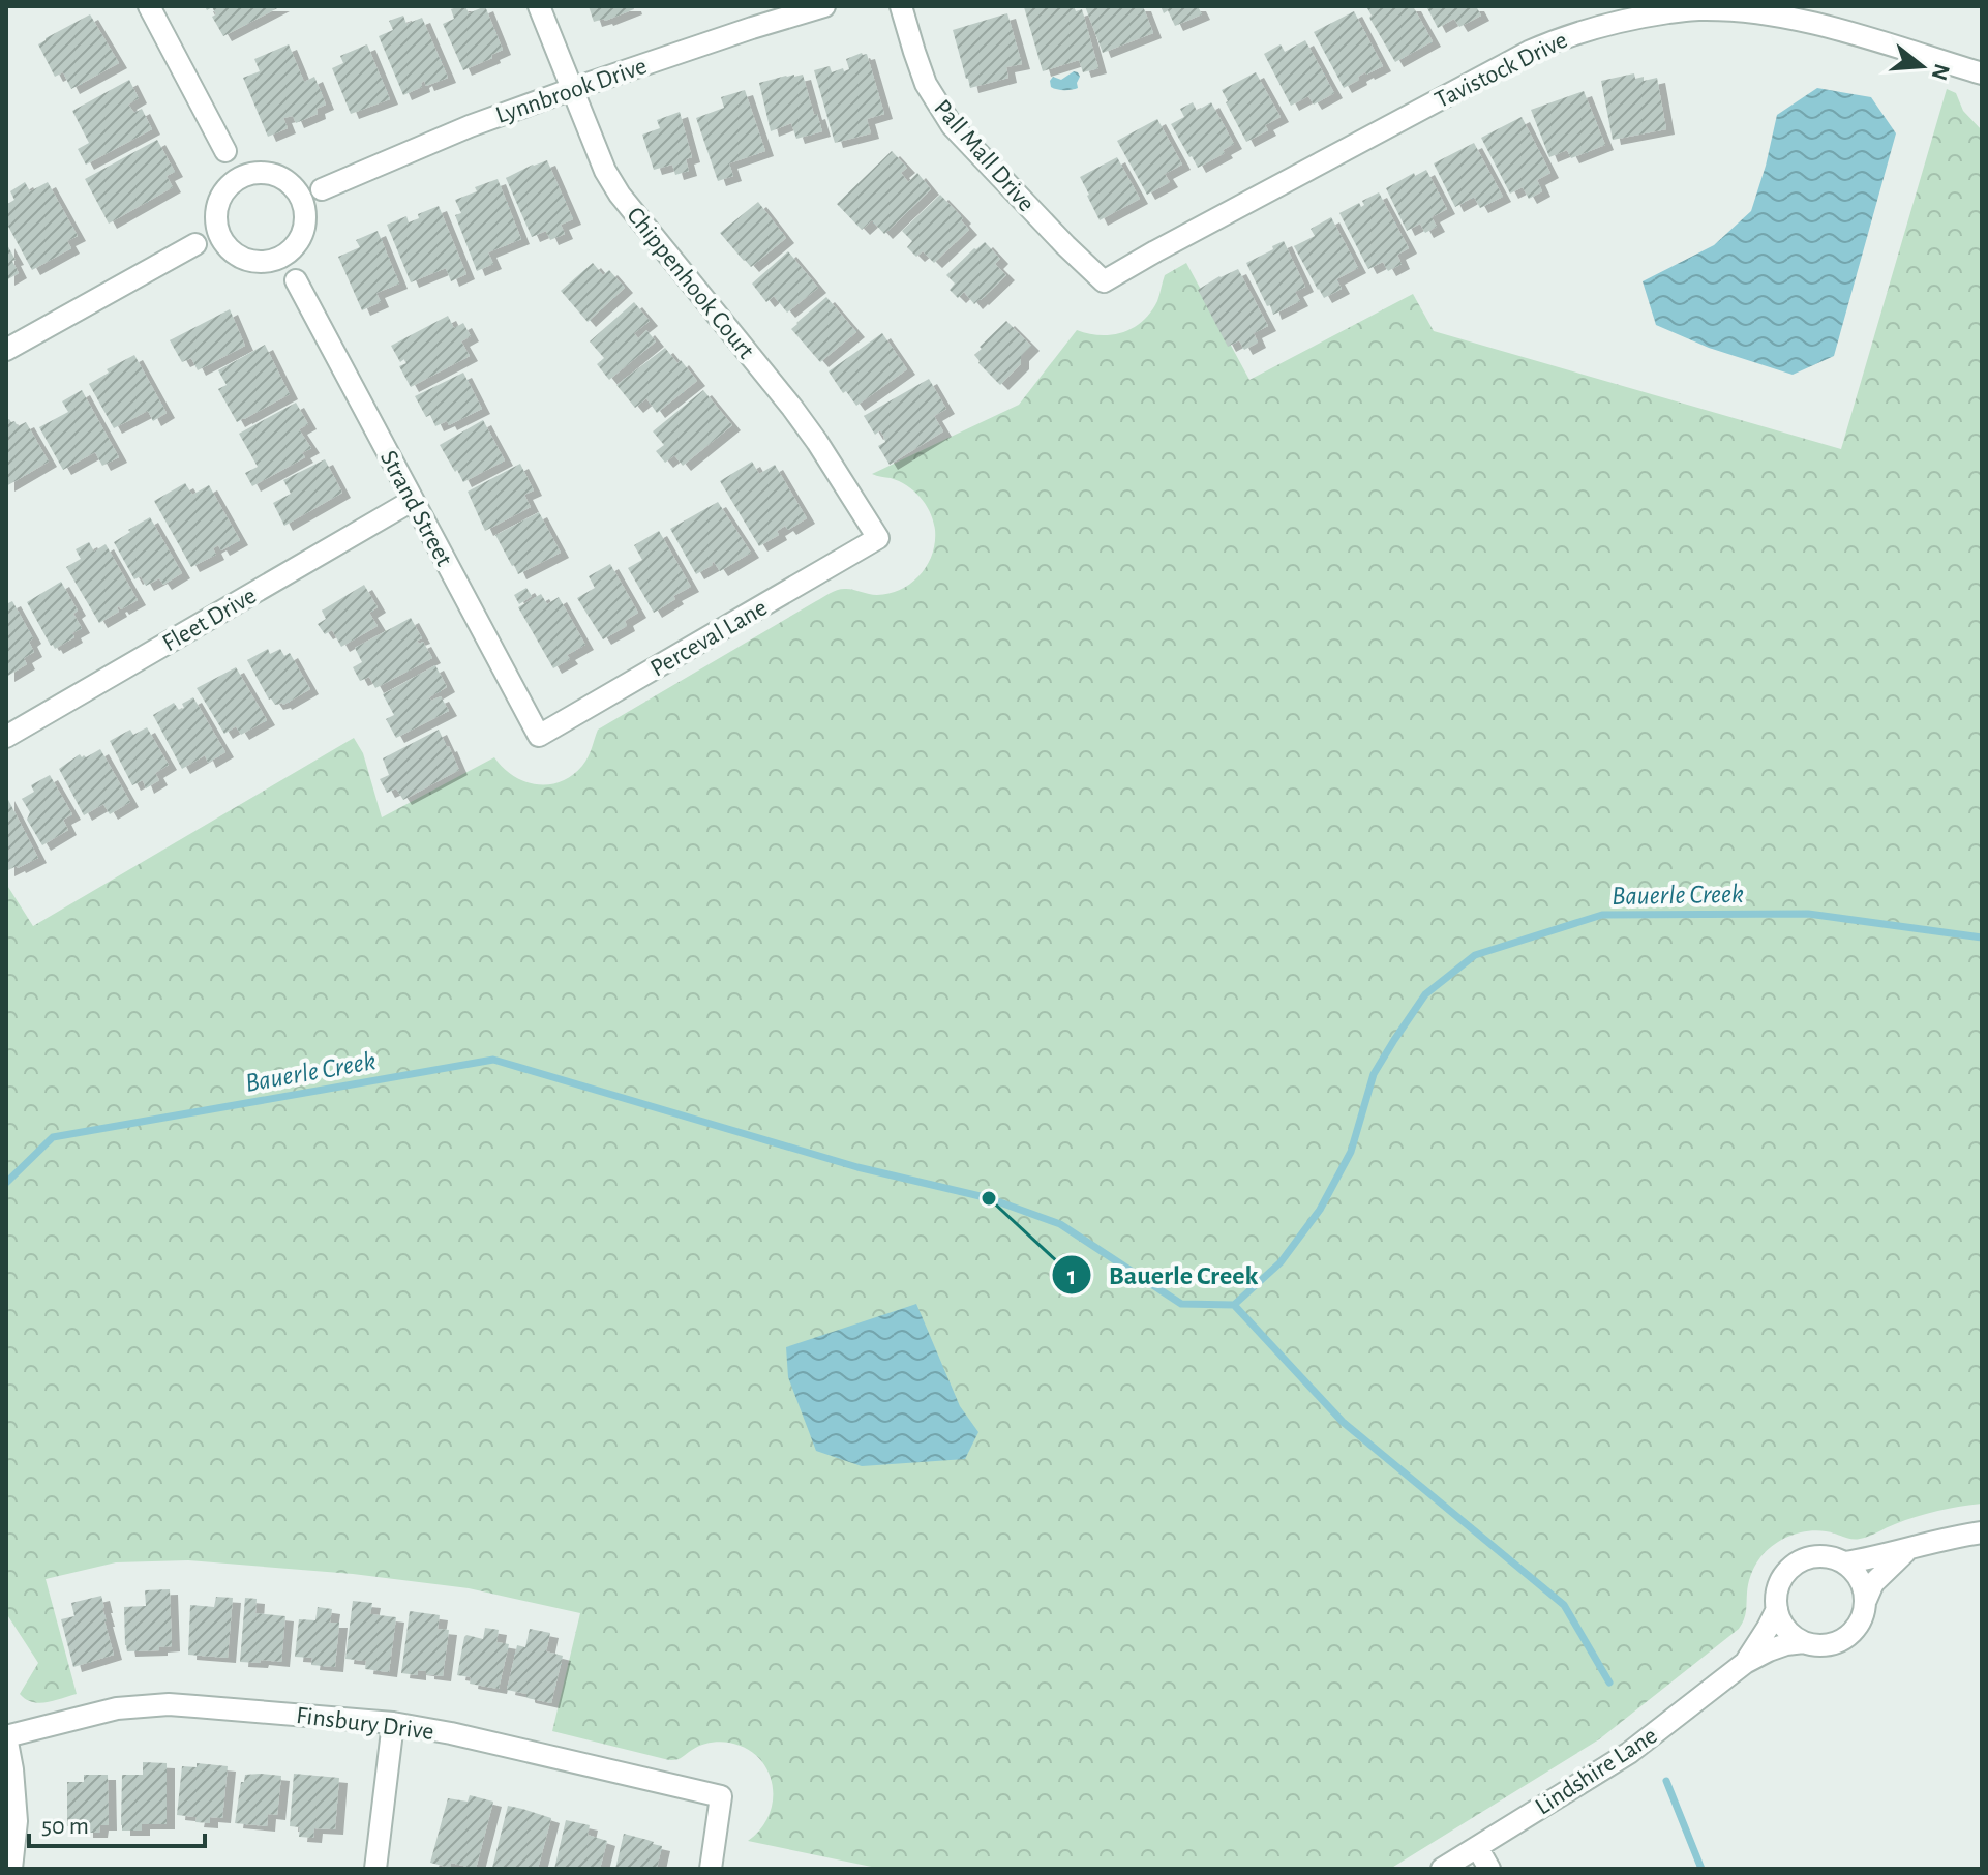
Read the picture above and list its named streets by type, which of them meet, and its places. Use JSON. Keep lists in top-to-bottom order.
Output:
{
  "streets": {
    "street": [
      "Tavistock Drive",
      "Lynnbrook Drive",
      "Pall Mall Drive",
      "Chippenhook Court",
      "Strand Street",
      "Fleet Drive",
      "Perceval Lane",
      "Finsbury Drive",
      "Lindshire Lane"
    ]
  },
  "crossings": [
    ["Tavistock Drive", "Pall Mall Drive"],
    ["Lynnbrook Drive", "Chippenhook Court"],
    ["Lynnbrook Drive", "Strand Street"],
    ["Chippenhook Court", "Perceval Lane"],
    ["Strand Street", "Fleet Drive"],
    ["Strand Street", "Perceval Lane"]
  ],
  "water": ["Bauerle Creek"],
  "places": ["Bauerle Creek"],
  "scale_bar": "50 m",
  "north": "right"
}
